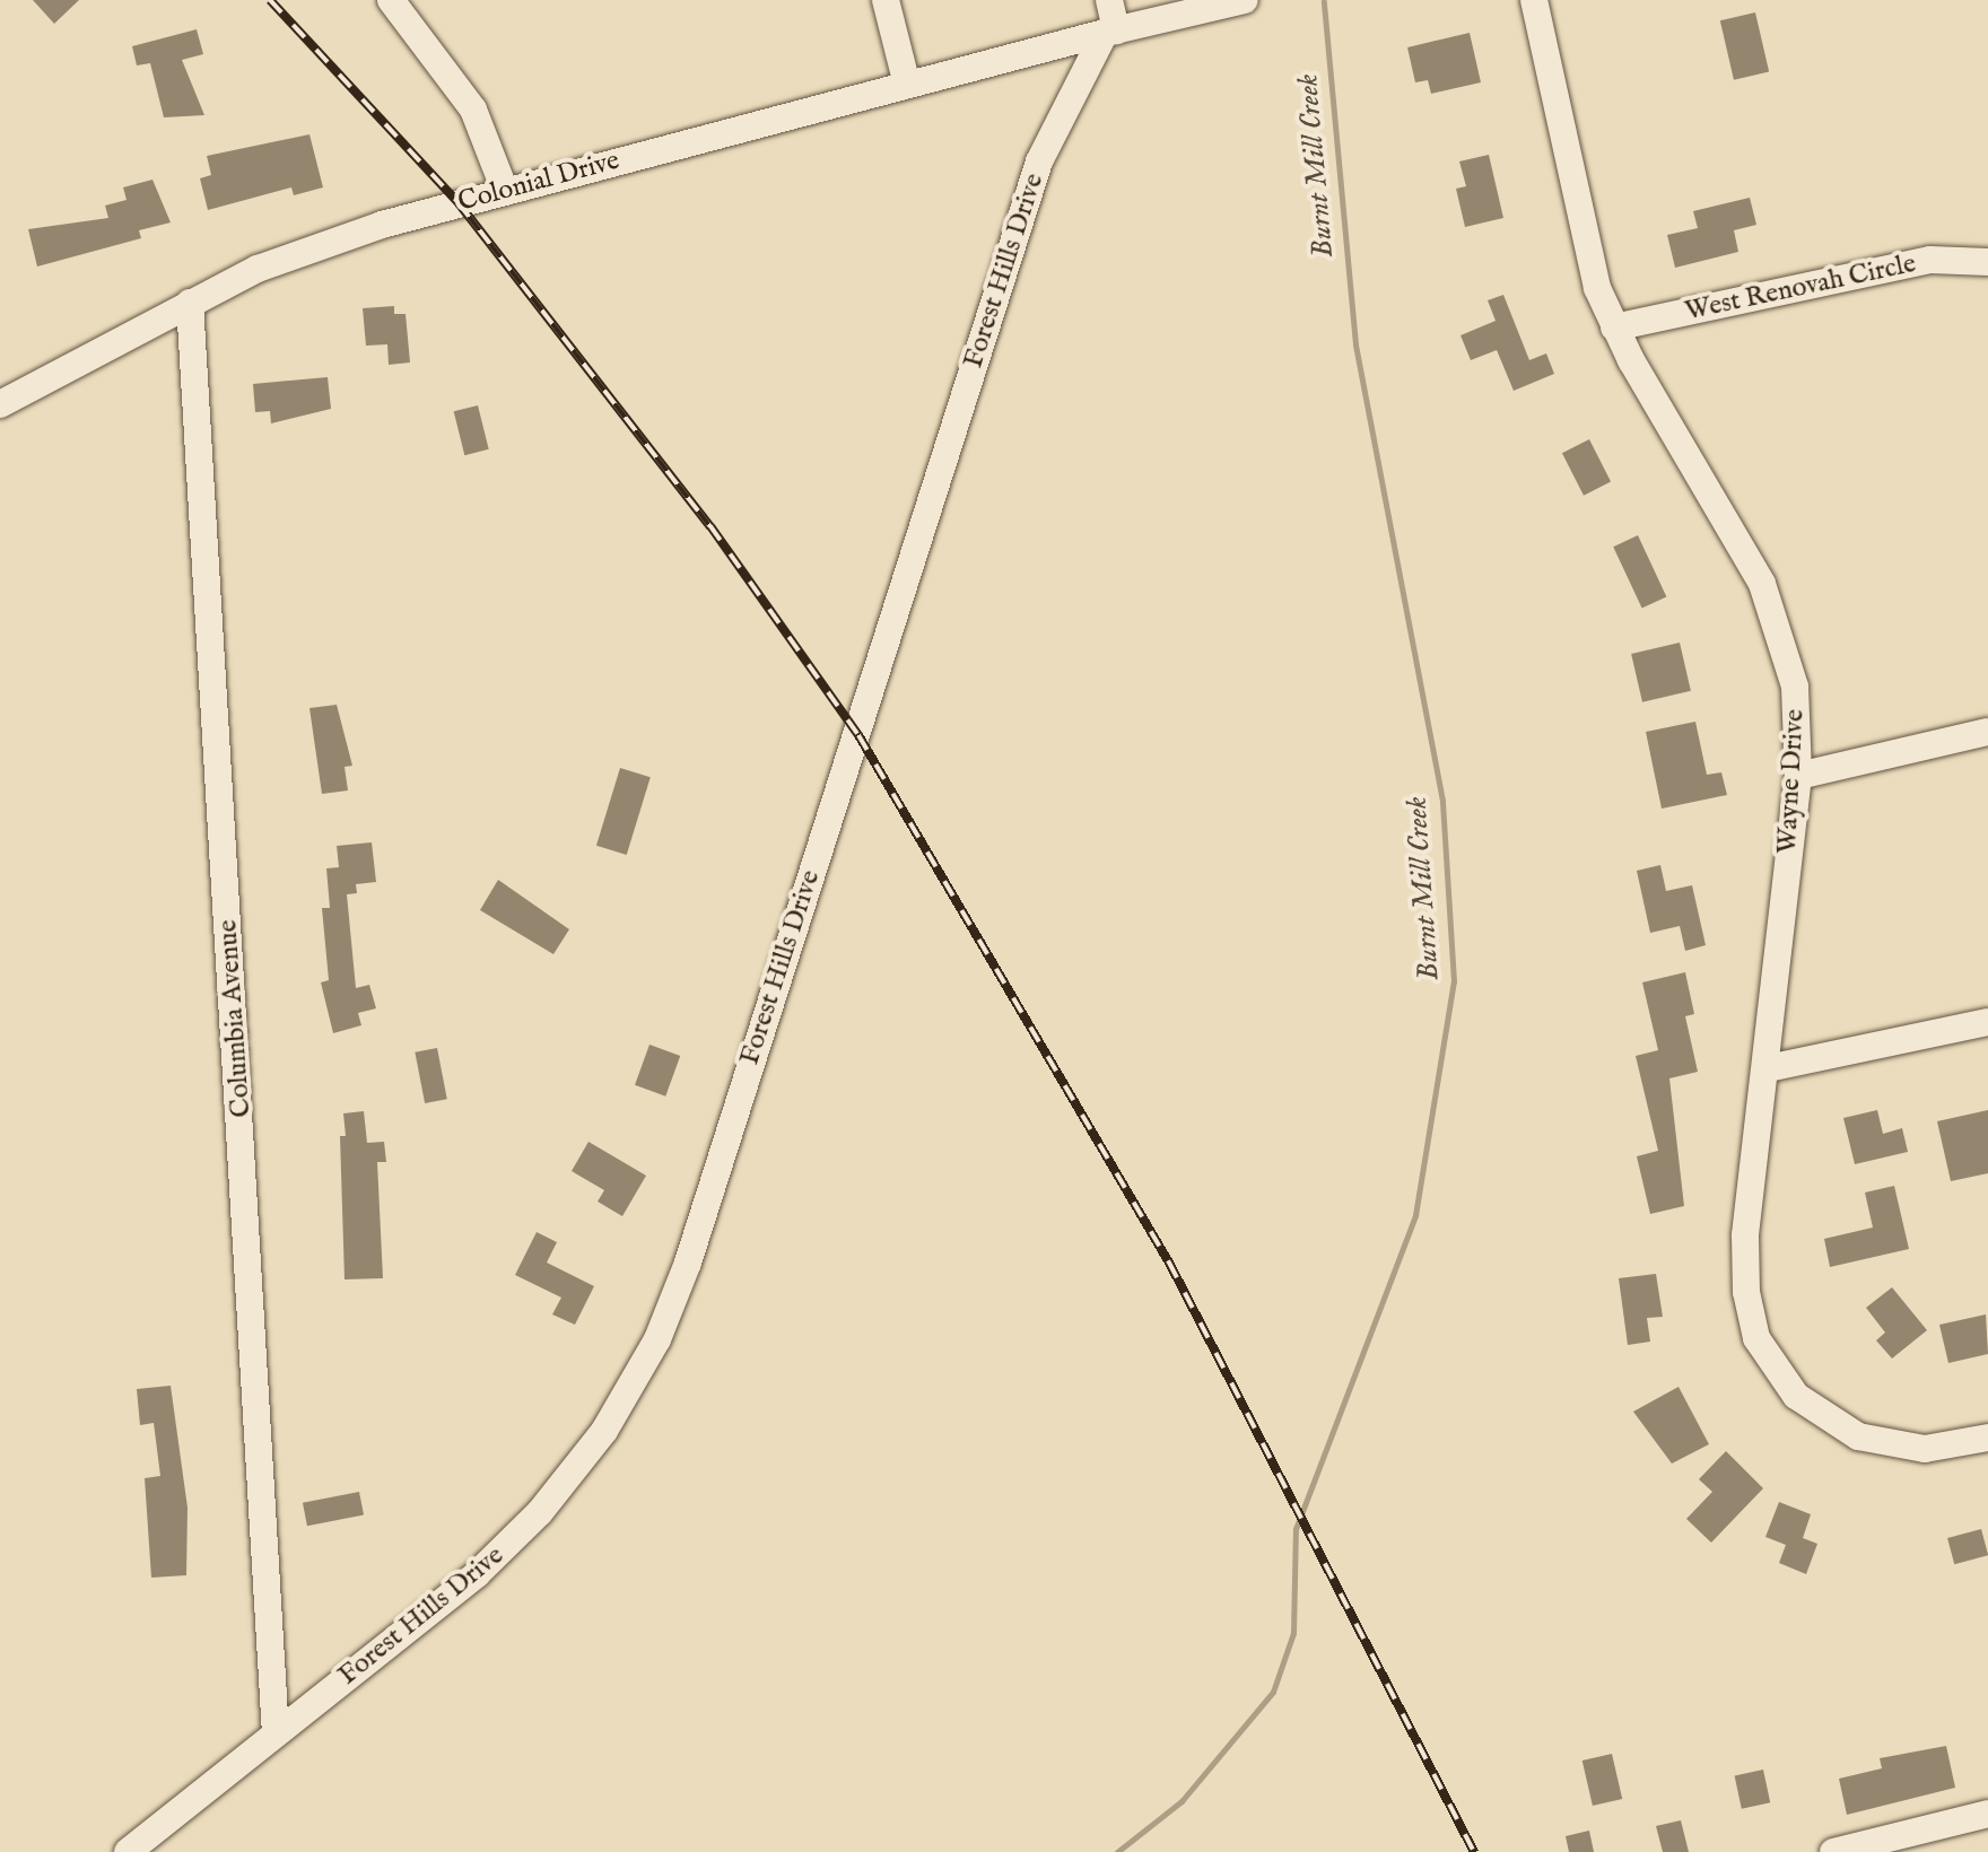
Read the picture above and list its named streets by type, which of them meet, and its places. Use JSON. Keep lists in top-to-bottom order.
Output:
{
  "streets": {
    "street": [
      "Colonial Drive",
      "Forest Hills Drive",
      "West Renovah Circle",
      "Wayne Drive",
      "Columbia Avenue"
    ]
  },
  "crossings": [
    ["Colonial Drive", "Forest Hills Drive"],
    ["Colonial Drive", "Columbia Avenue"],
    ["Forest Hills Drive", "Columbia Avenue"],
    ["West Renovah Circle", "Wayne Drive"]
  ],
  "water": ["Burnt Mill Creek"]
}
